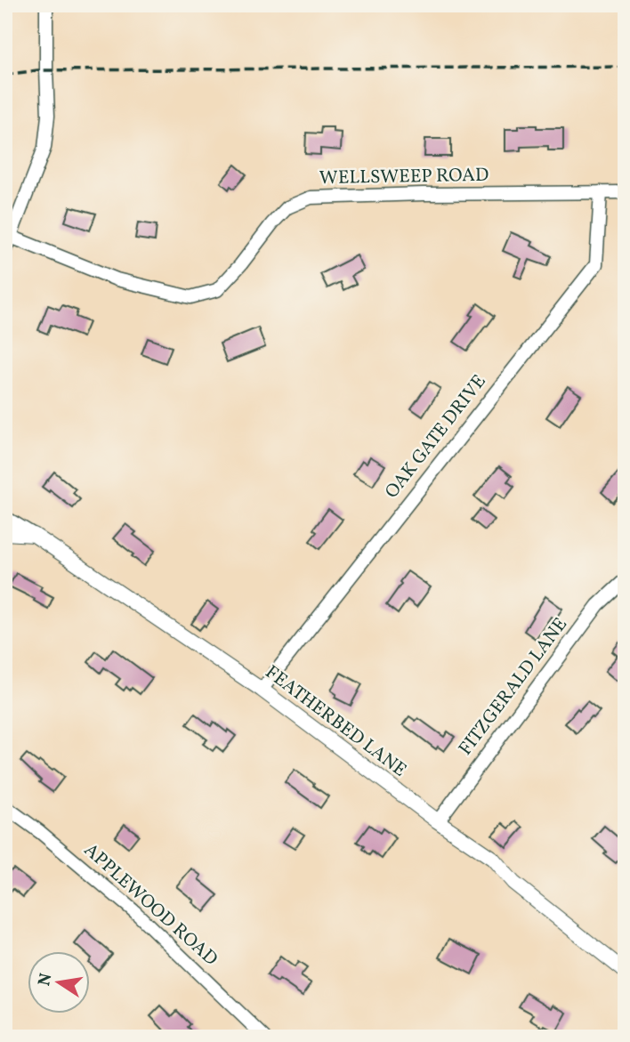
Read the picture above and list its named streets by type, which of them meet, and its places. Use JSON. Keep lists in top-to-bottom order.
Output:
{
  "streets": {
    "street": [
      "WELLSWEEP ROAD",
      "OAK GATE DRIVE",
      "FITZGERALD LANE",
      "FEATHERBED LANE",
      "APPLEWOOD ROAD"
    ]
  },
  "crossings": [
    ["WELLSWEEP ROAD", "OAK GATE DRIVE"],
    ["OAK GATE DRIVE", "FEATHERBED LANE"],
    ["FITZGERALD LANE", "FEATHERBED LANE"]
  ],
  "north": "left"
}
